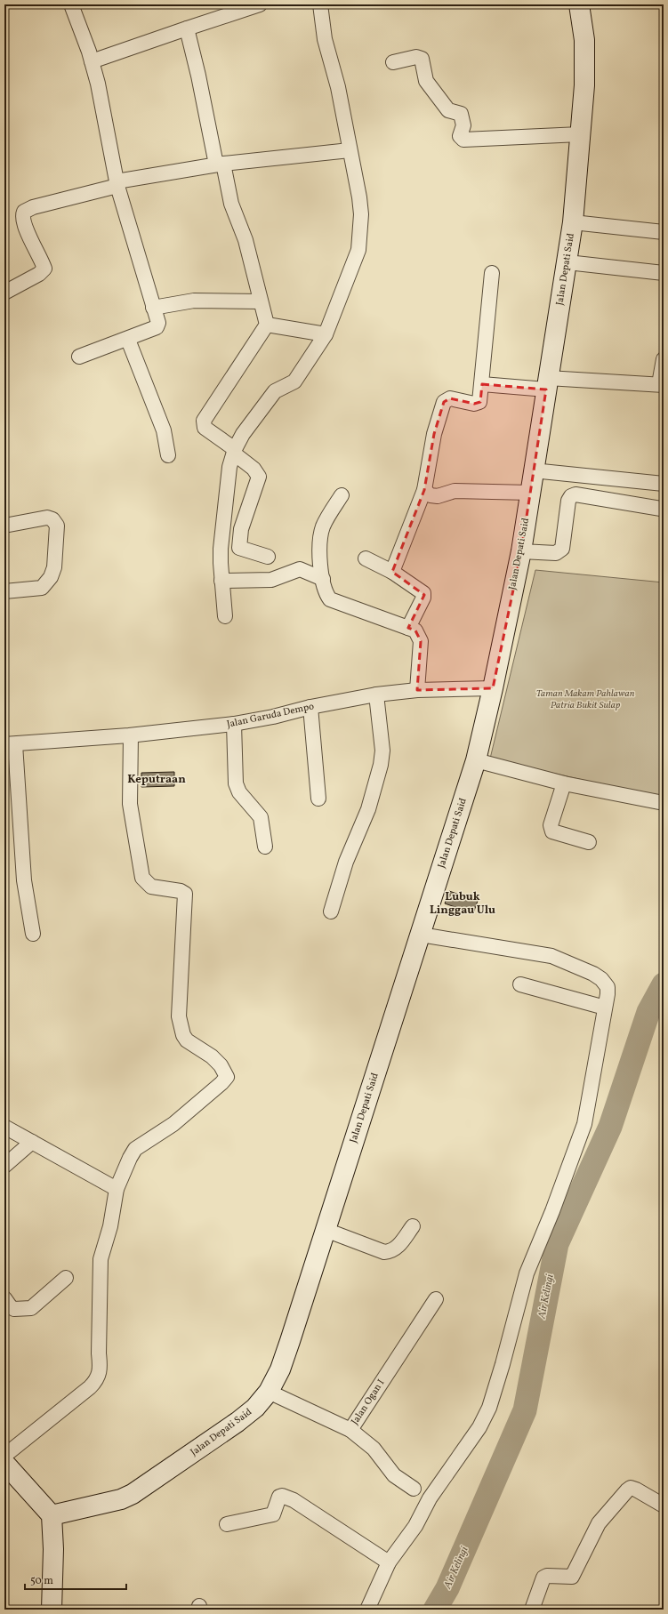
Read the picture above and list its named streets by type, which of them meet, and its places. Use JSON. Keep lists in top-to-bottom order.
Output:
{
  "streets": {
    "main road": ["Jalan Depati Said"],
    "street": ["Jalan Garuda Dempo", "Jalan Ogan I"]
  },
  "crossings": [
    ["Jalan Depati Said", "Jalan Garuda Dempo"],
    ["Jalan Depati Said", "Jalan Ogan I"]
  ],
  "districts": ["Keputraan", "Lubuk Linggau Ulu"],
  "water": ["Air Kelingi"],
  "parks": ["Taman Makam Pahlawan Patria Bukit Sulap"],
  "scale_bar": "50 m"
}
